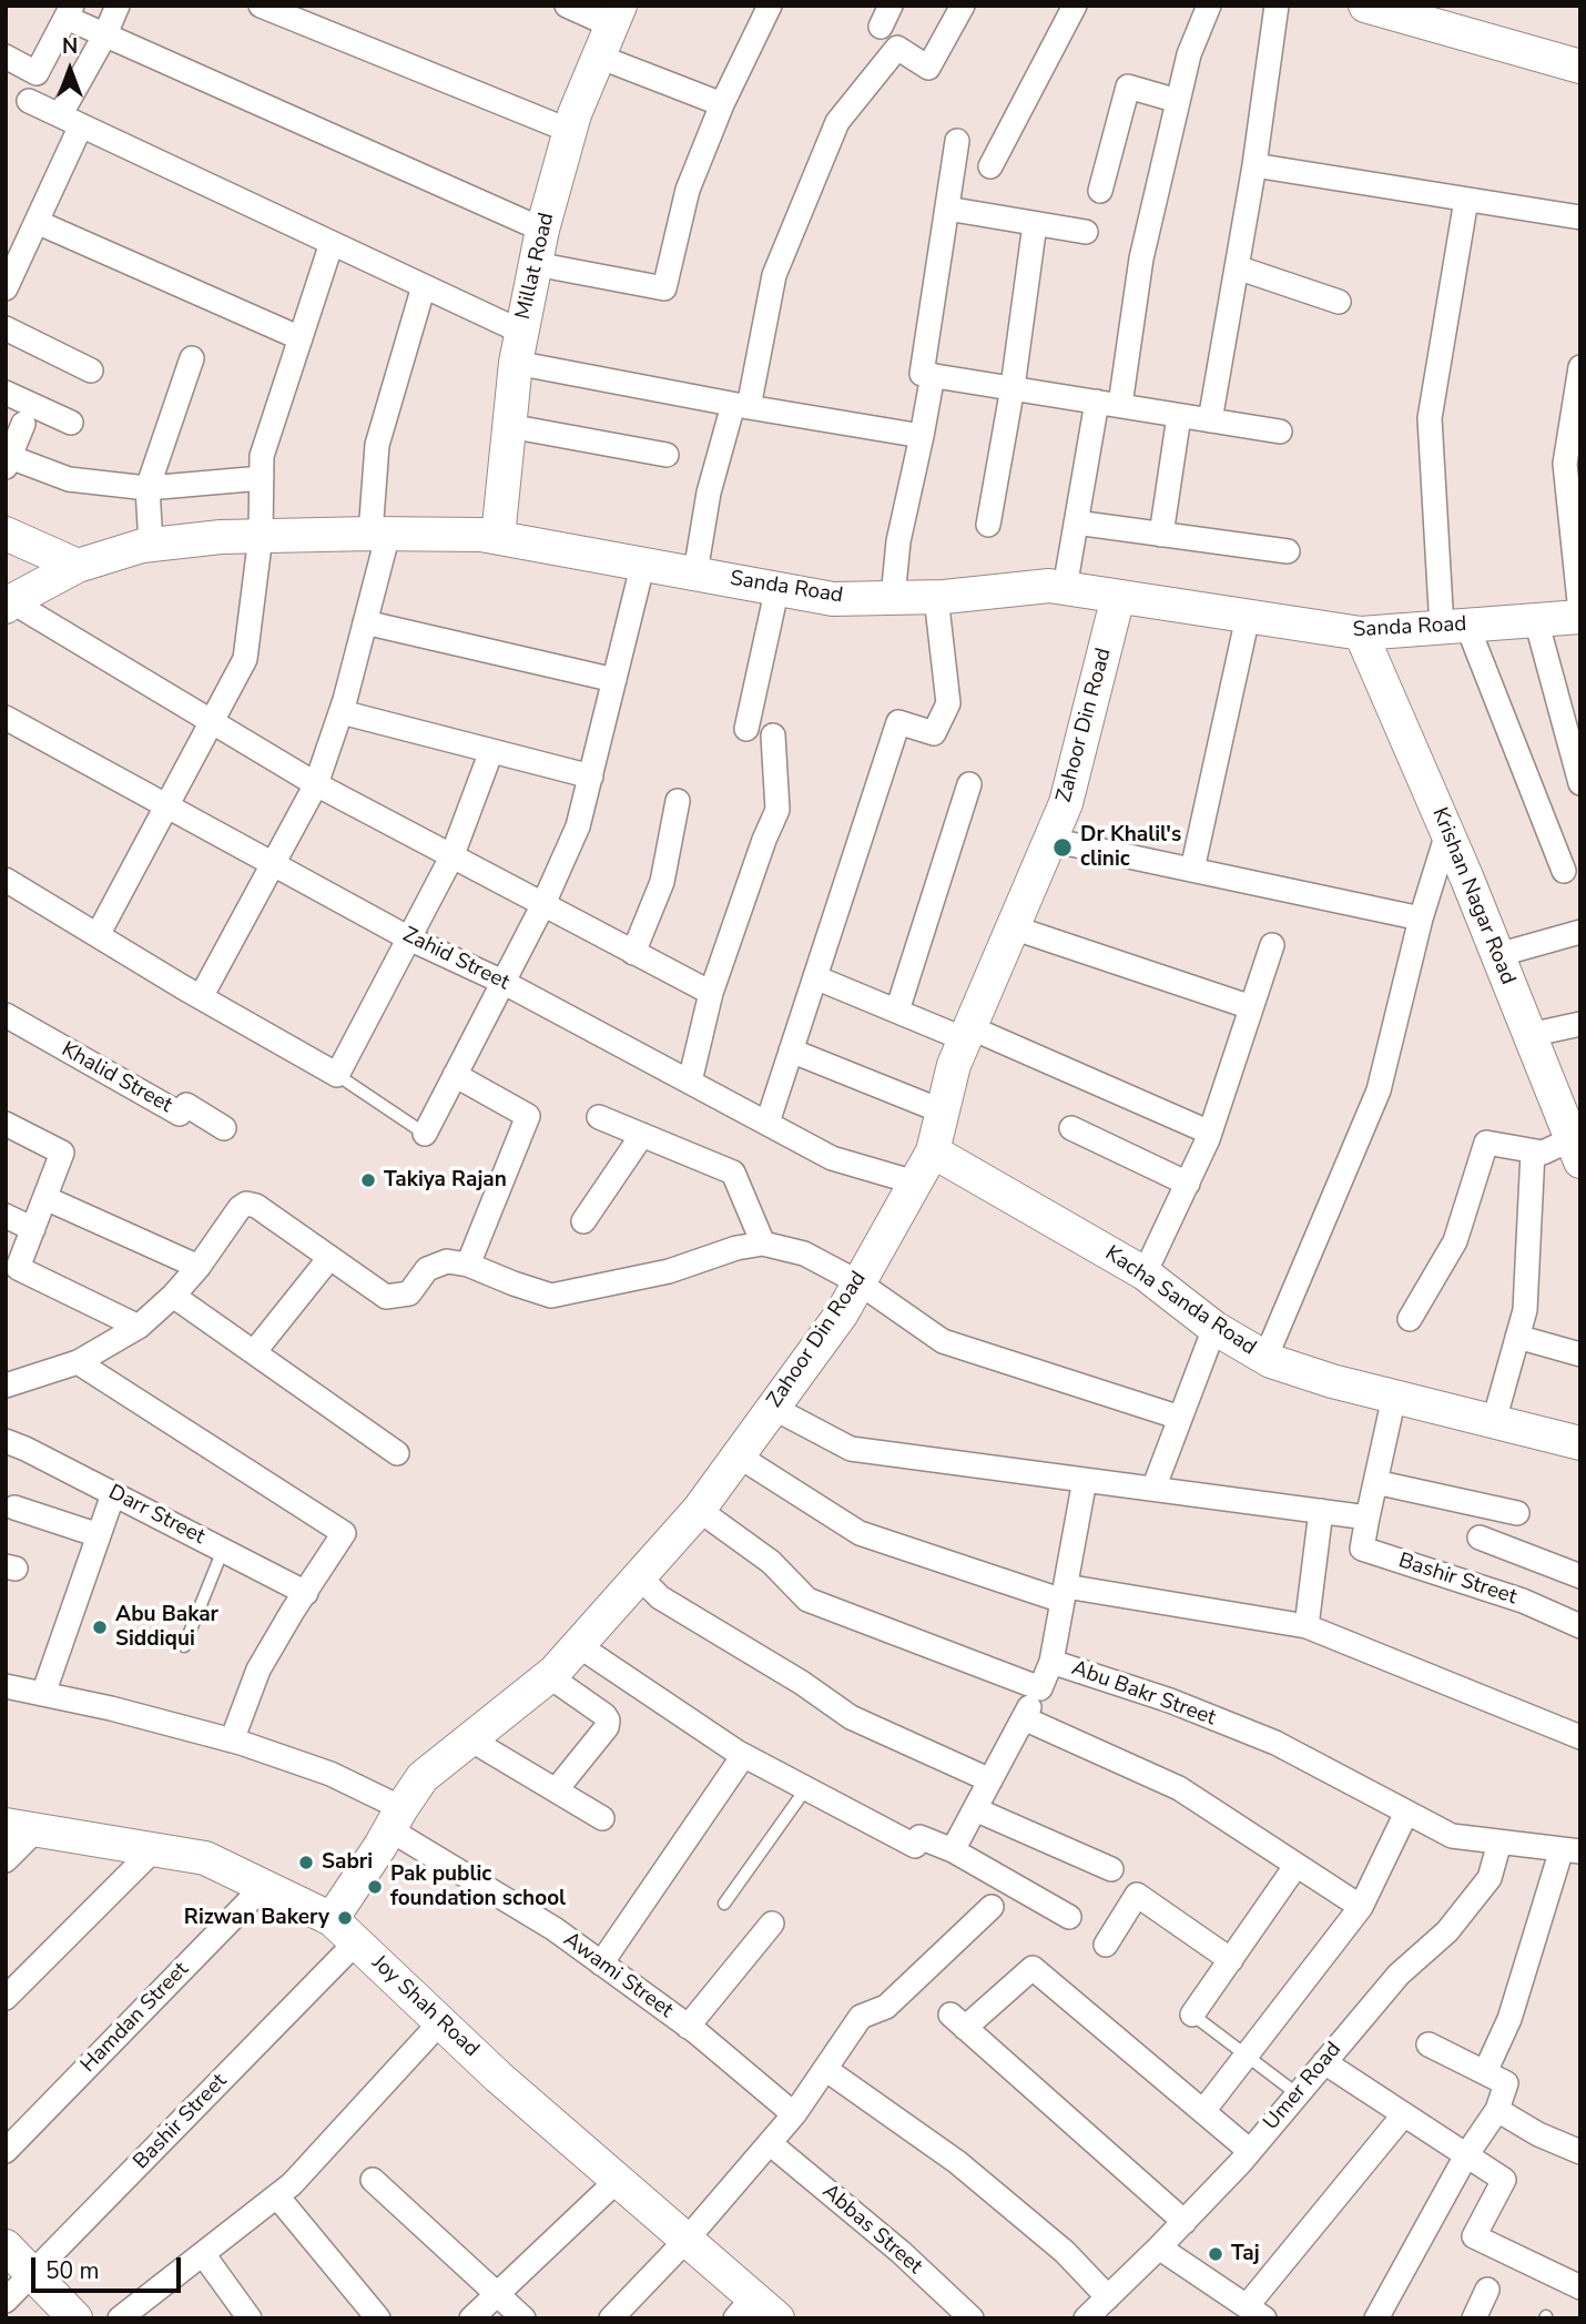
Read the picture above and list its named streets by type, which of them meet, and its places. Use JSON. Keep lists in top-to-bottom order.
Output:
{
  "streets": {
    "street": [
      "Millat Road",
      "Sanda Road",
      "Zahoor Din Road",
      "Krishan Nagar Road",
      "Zahid Street",
      "Khalid Street",
      "Kacha Sanda Road",
      "Darr Street",
      "Bashir Street",
      "Abu Bakr Street",
      "Awami Street",
      "Joy Shah Road",
      "Hamdan Street",
      "Umer Road",
      "Abbas Street"
    ]
  },
  "crossings": [
    ["Millat Road", "Sanda Road"],
    ["Sanda Road", "Zahoor Din Road"],
    ["Sanda Road", "Krishan Nagar Road"],
    ["Zahoor Din Road", "Zahid Street"],
    ["Zahoor Din Road", "Kacha Sanda Road"],
    ["Zahoor Din Road", "Abu Bakr Street"],
    ["Zahoor Din Road", "Awami Street"],
    ["Zahoor Din Road", "Joy Shah Road"],
    ["Bashir Street", "Joy Shah Road"],
    ["Abu Bakr Street", "Umer Road"],
    ["Joy Shah Road", "Hamdan Street"]
  ],
  "places": [
    "Dr Khalil's clinic",
    "Takiya Rajan",
    "Abu Bakar Siddiqui",
    "Sabri",
    "Pak public foundation school",
    "Rizwan Bakery",
    "Taj"
  ],
  "scale_bar": "50 m",
  "north": "top"
}
